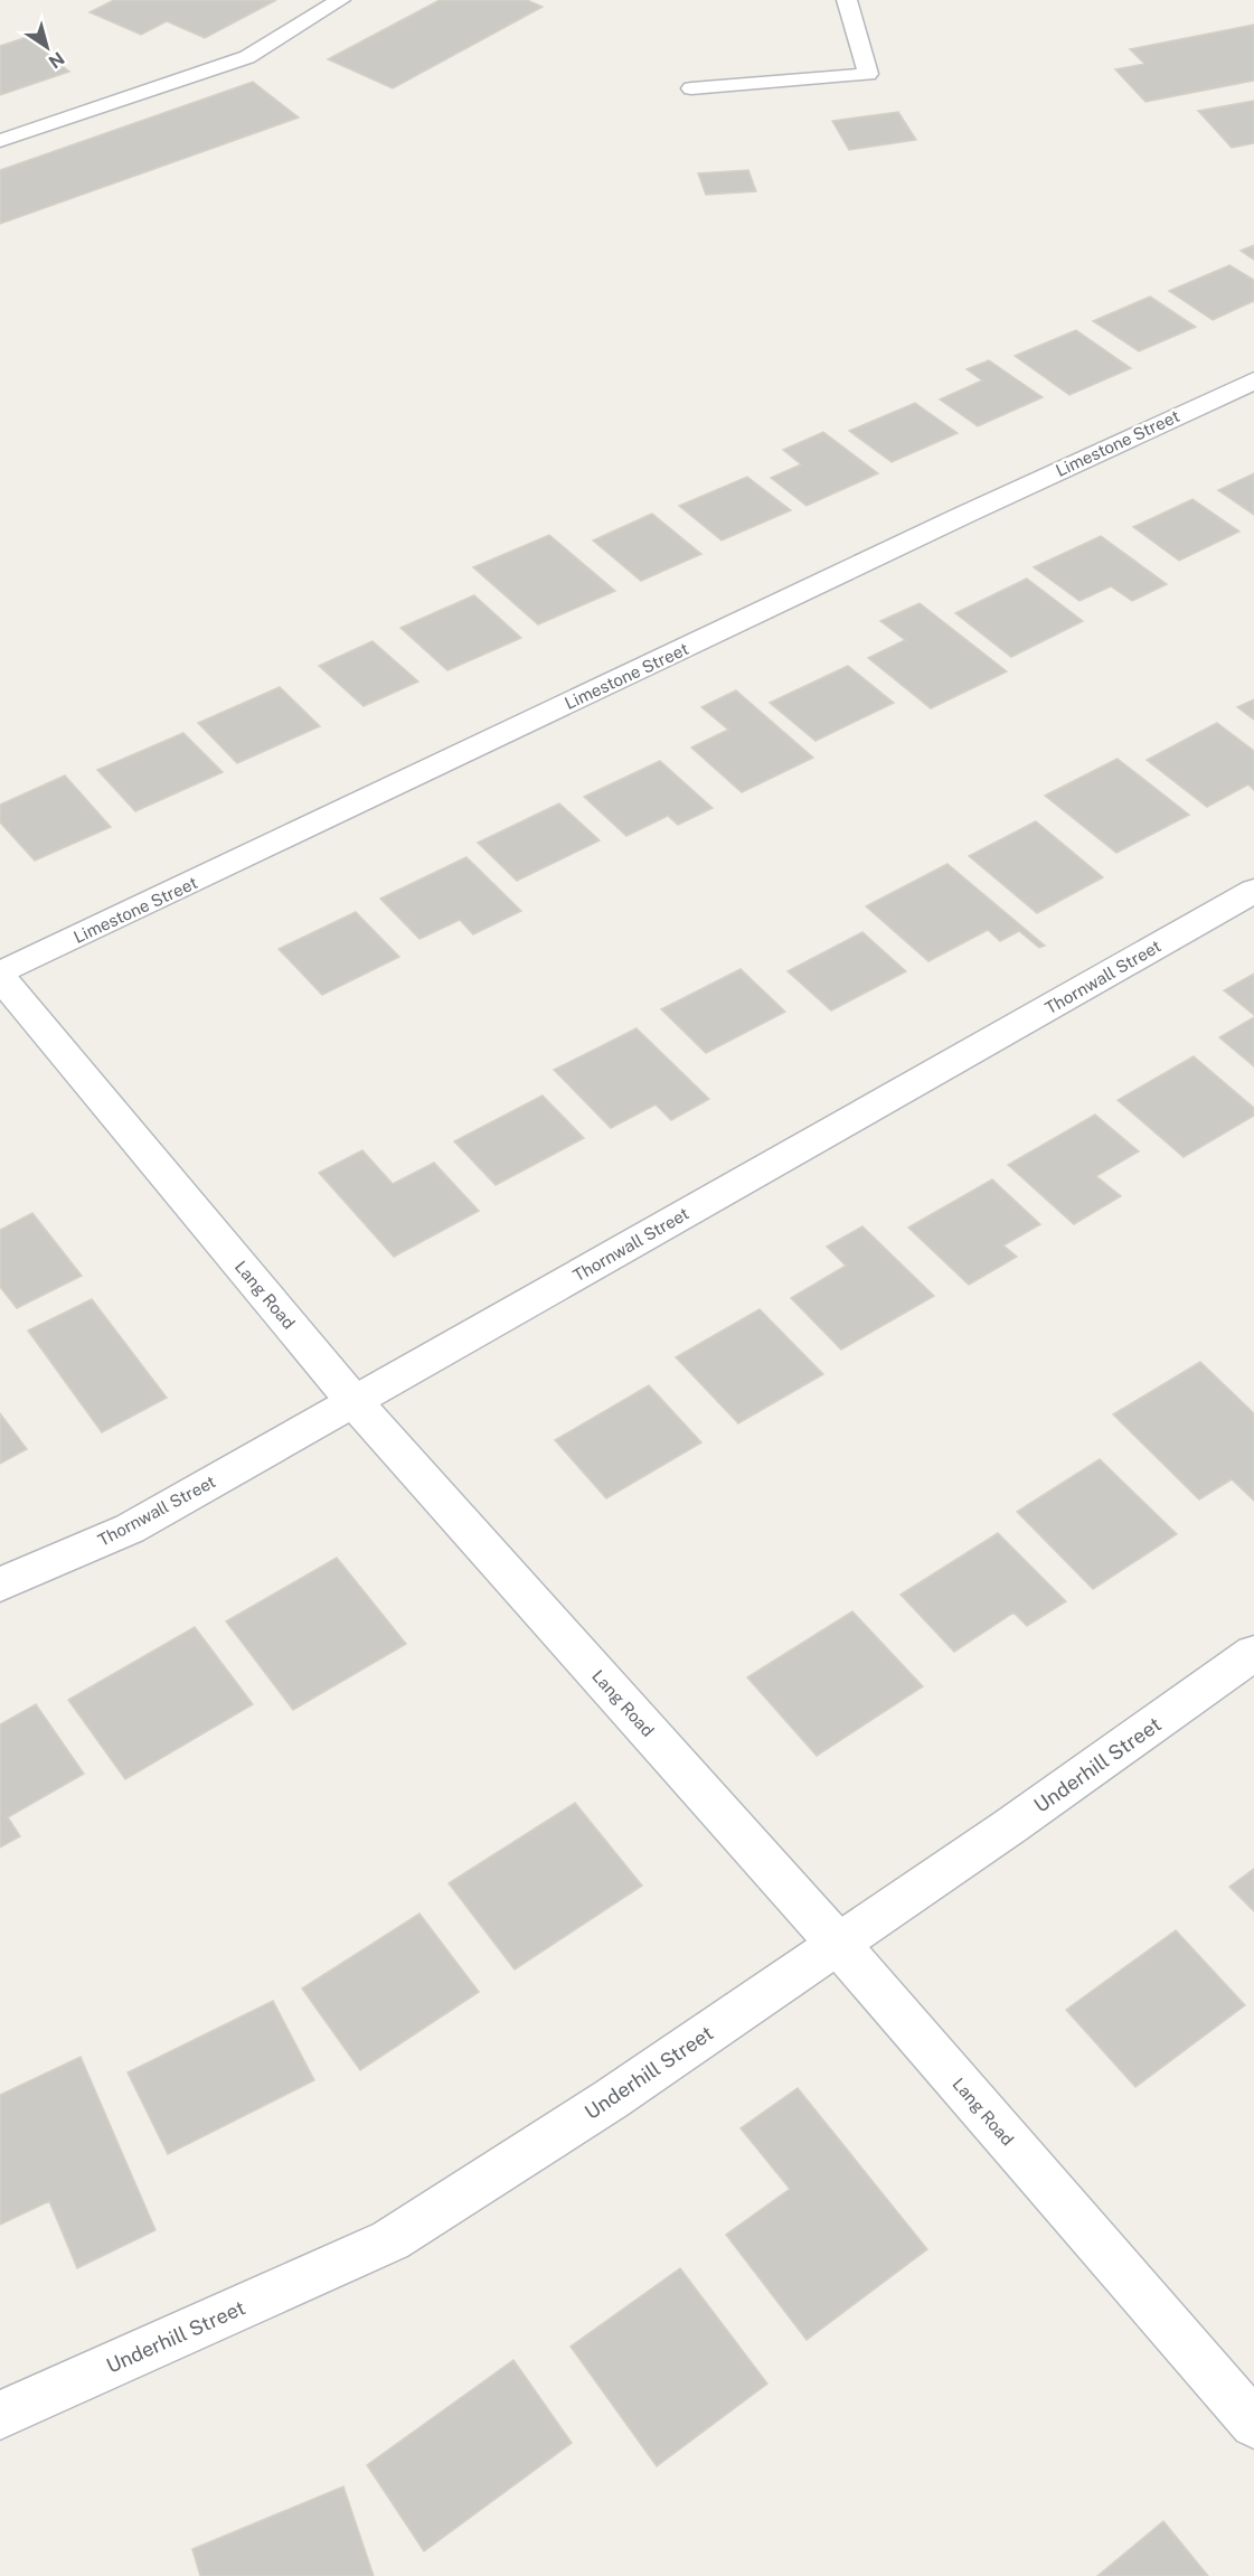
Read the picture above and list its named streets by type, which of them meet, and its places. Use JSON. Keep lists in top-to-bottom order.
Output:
{
  "streets": {
    "street": [
      "Limestone Street",
      "Thornwall Street",
      "Lang Road",
      "Underhill Street"
    ]
  },
  "crossings": [
    ["Limestone Street", "Lang Road"],
    ["Thornwall Street", "Lang Road"],
    ["Lang Road", "Underhill Street"]
  ],
  "north": "bottom right"
}
